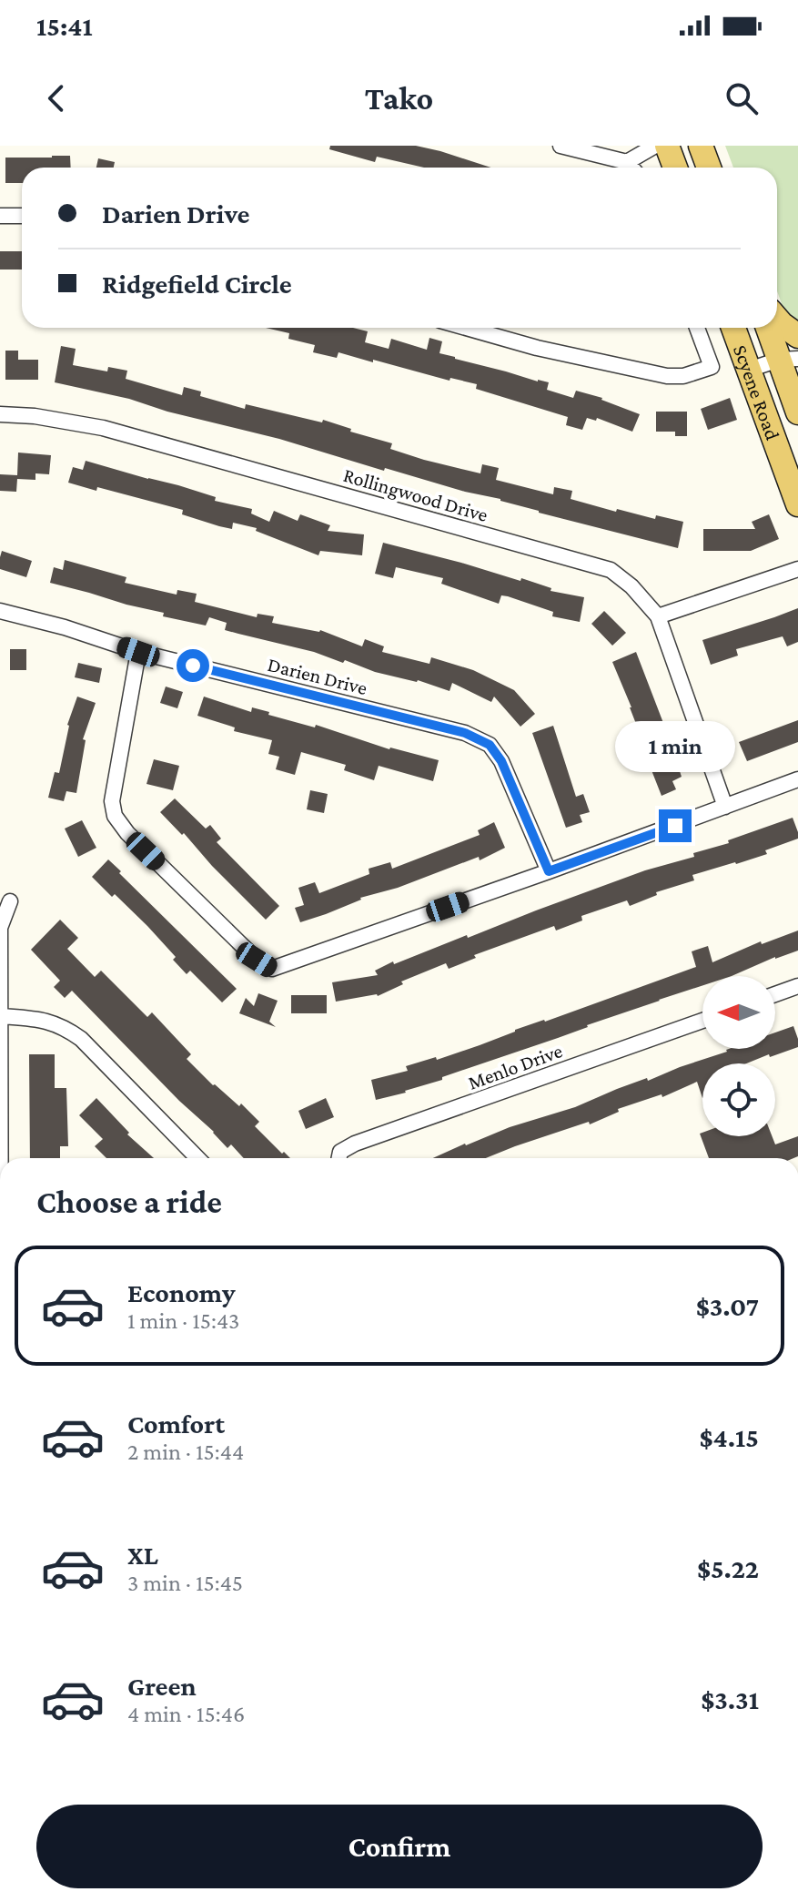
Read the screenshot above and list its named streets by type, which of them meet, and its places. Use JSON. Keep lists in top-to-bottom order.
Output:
{
  "streets": {
    "main road": ["Scyene Road"],
    "street": ["Rollingwood Drive", "Darien Drive", "Menlo Drive"]
  },
  "north": "left",
  "page": {
    "status": "15:41",
    "header": "Tako",
    "banner": ["Darien Drive", "Ridgefield Circle"],
    "bubble": "1 min",
    "heading": "Choose a ride",
    "list": [
      {
        "name": "Economy",
        "note": "1 min · 15:43",
        "value": "$3.07"
      },
      {
        "name": "Comfort",
        "note": "2 min · 15:44",
        "value": "$4.15"
      },
      {
        "name": "XL",
        "note": "3 min · 15:45",
        "value": "$5.22"
      },
      {
        "name": "Green",
        "note": "4 min · 15:46",
        "value": "$3.31"
      }
    ],
    "buttons": "Confirm"
  }
}
